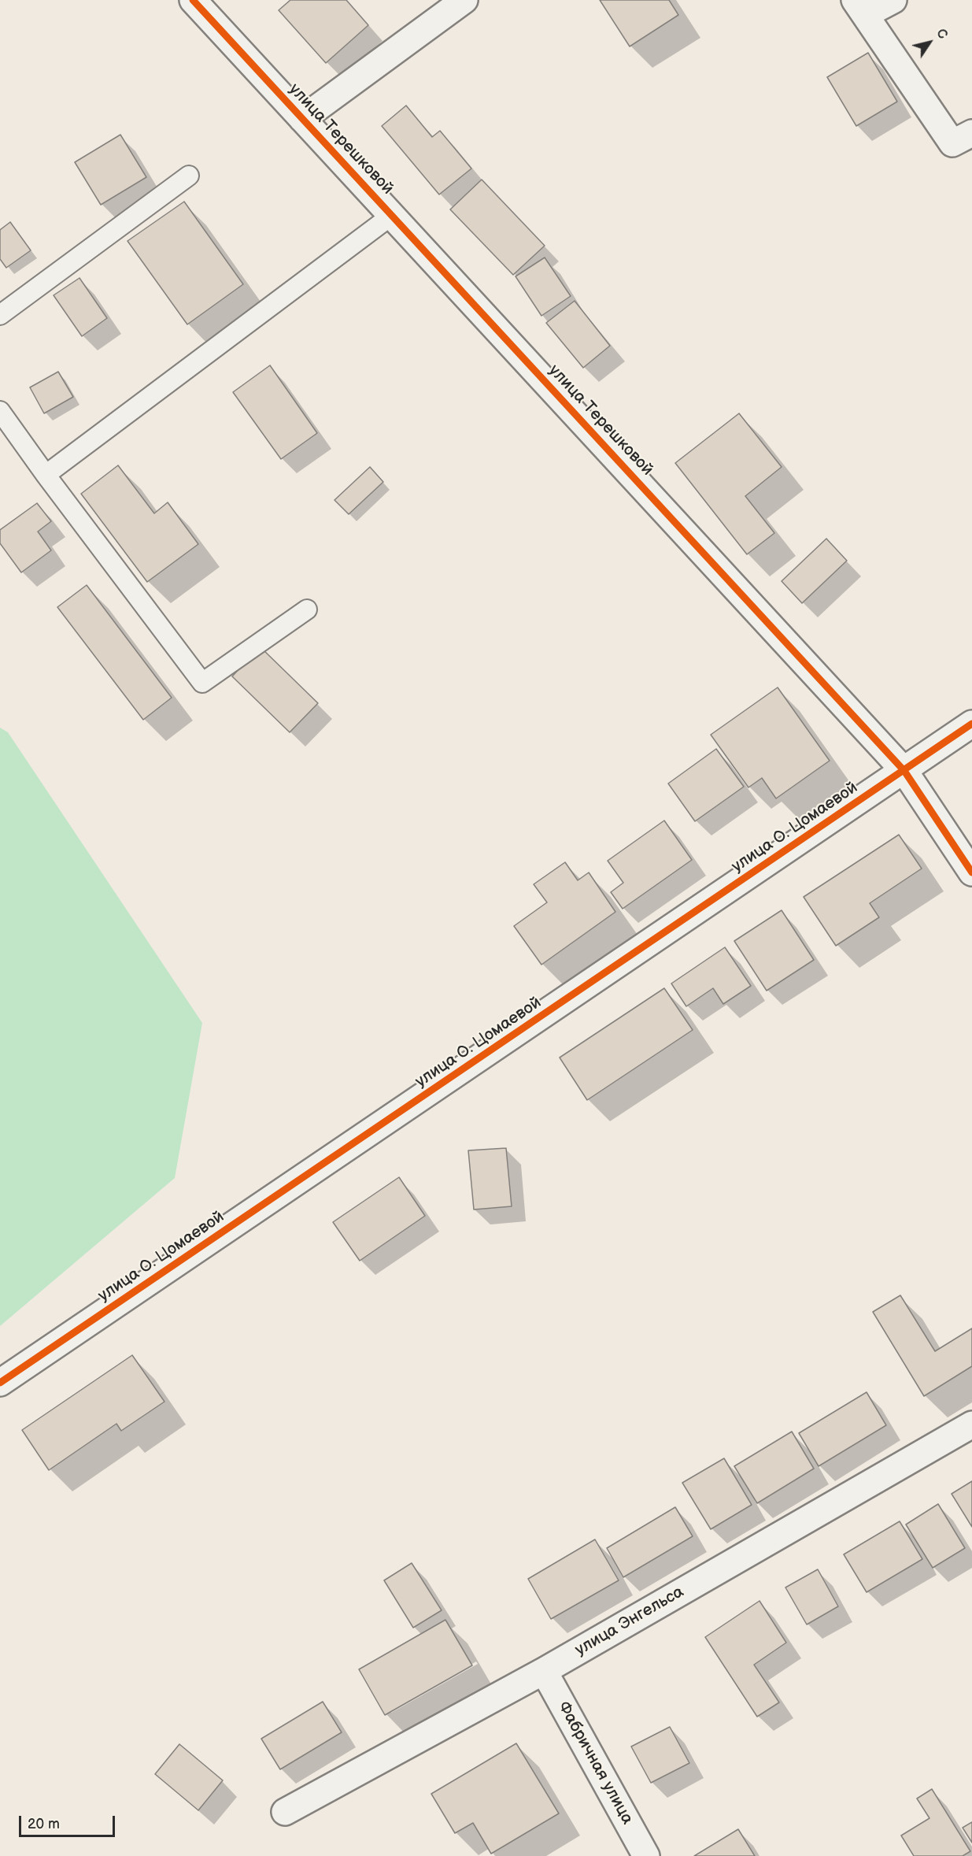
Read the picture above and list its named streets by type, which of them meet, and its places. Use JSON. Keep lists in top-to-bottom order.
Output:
{
  "streets": {
    "street": [
      "улица Терешковой",
      "улица О. Цомаевой",
      "улица Энгельса",
      "Фабричная улица"
    ]
  },
  "crossings": [
    ["улица Терешковой", "улица О. Цомаевой"],
    ["улица Энгельса", "Фабричная улица"]
  ],
  "scale_bar": "20 m",
  "north": "top right"
}
